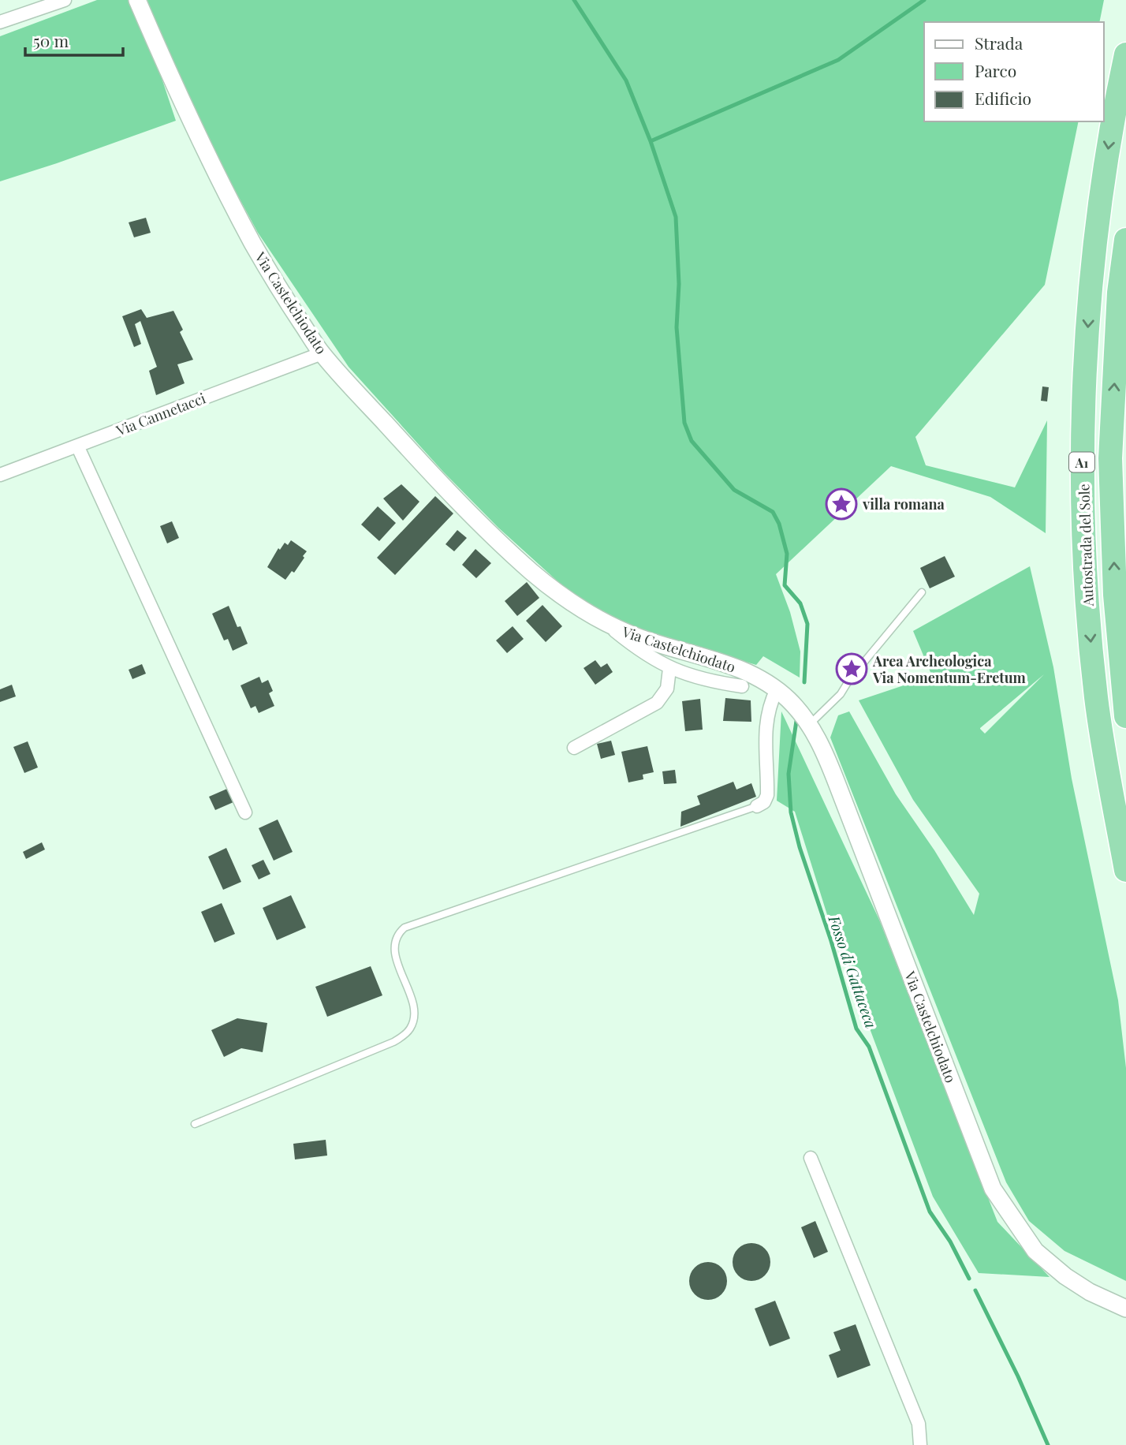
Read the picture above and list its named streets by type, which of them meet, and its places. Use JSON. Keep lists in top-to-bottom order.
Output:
{
  "streets": {
    "highway": ["A1", "Autostrada del Sole"],
    "street": ["Via Castelchiodato", "Via Cannetacci"]
  },
  "crossings": [
    ["Via Castelchiodato", "Via Cannetacci"]
  ],
  "water": ["Fosso di Gattaceca"],
  "places": {
    "place": ["villa romana", "Area Archeologica Via Nomentum-Eretum"]
  },
  "legend": ["Strada", "Parco", "Edificio"],
  "scale_bar": "50 m"
}
